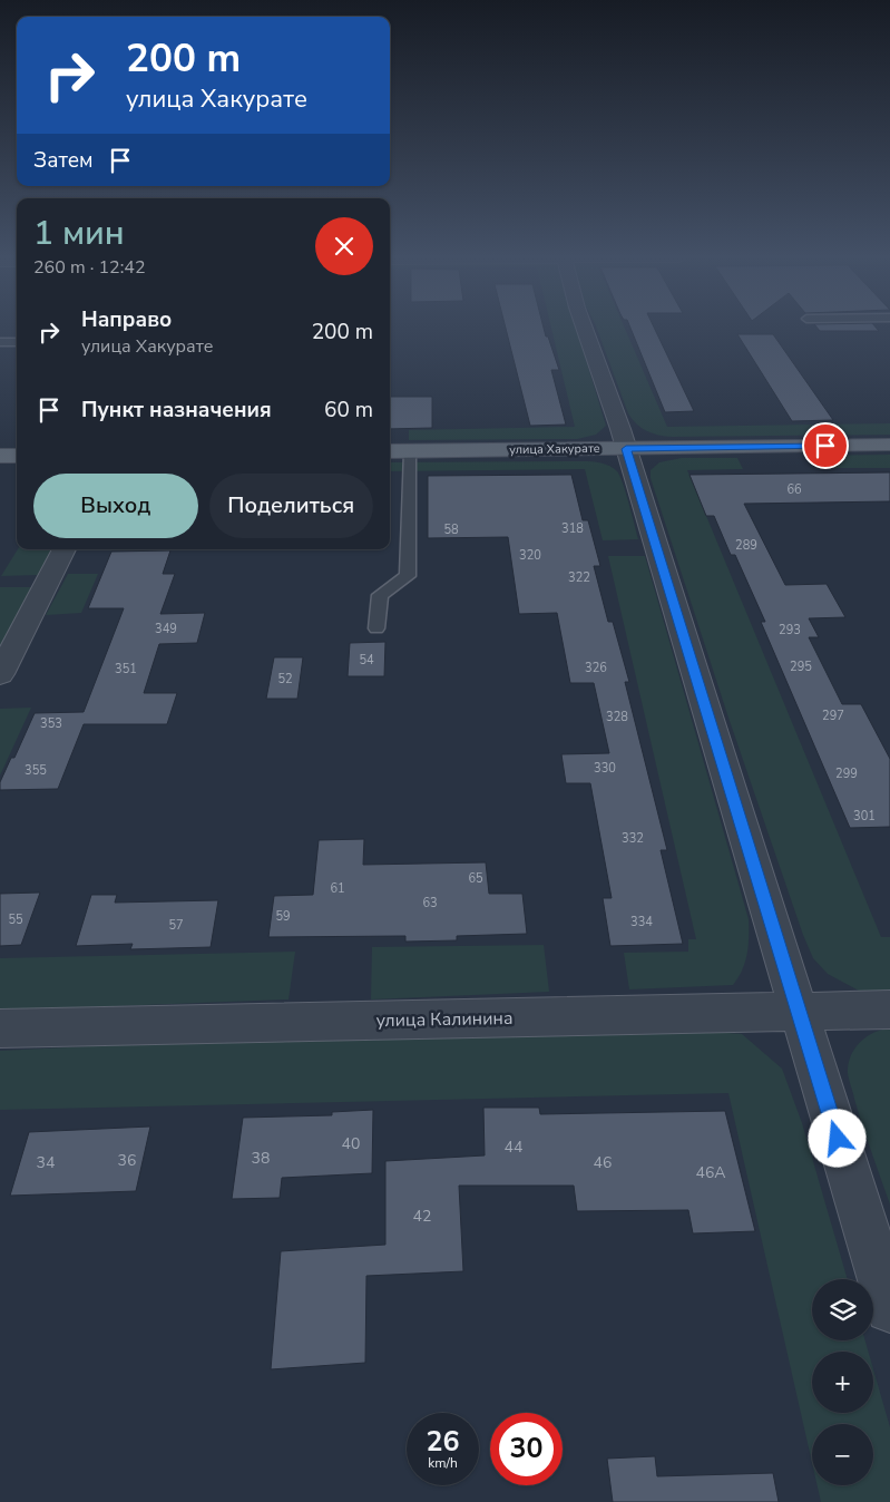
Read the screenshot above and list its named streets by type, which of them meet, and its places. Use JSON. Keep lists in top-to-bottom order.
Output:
{
  "streets": {
    "main road": ["улица Хакурате"],
    "street": ["улица Калинина"]
  },
  "house_numbers": [
    "66",
    "318",
    "58",
    "289",
    "320",
    "322",
    "349",
    "293",
    "54",
    "295",
    "326",
    "351",
    "52",
    "297",
    "328",
    "353",
    "330",
    "355",
    "299",
    "301",
    "332",
    "65",
    "61",
    "63",
    "59",
    "55",
    "334",
    "57",
    "40",
    "44",
    "38",
    "36",
    "34",
    "46",
    "46А",
    "42"
  ],
  "page": {
    "turn": ["200 m", "улица Хакурате"],
    "then": "Затем",
    "heading": ["1 мин", "260 m · 12:42"],
    "list": [
      {
        "name": "Направо",
        "note": "улица Хакурате",
        "value": "200 m"
      },
      {
        "name": "Пункт назначения",
        "value": "60 m"
      }
    ],
    "buttons": ["Выход", "Поделиться"],
    "map_buttons": ["+", "−"],
    "speed": "26 km/h",
    "limit": "30"
  }
}
